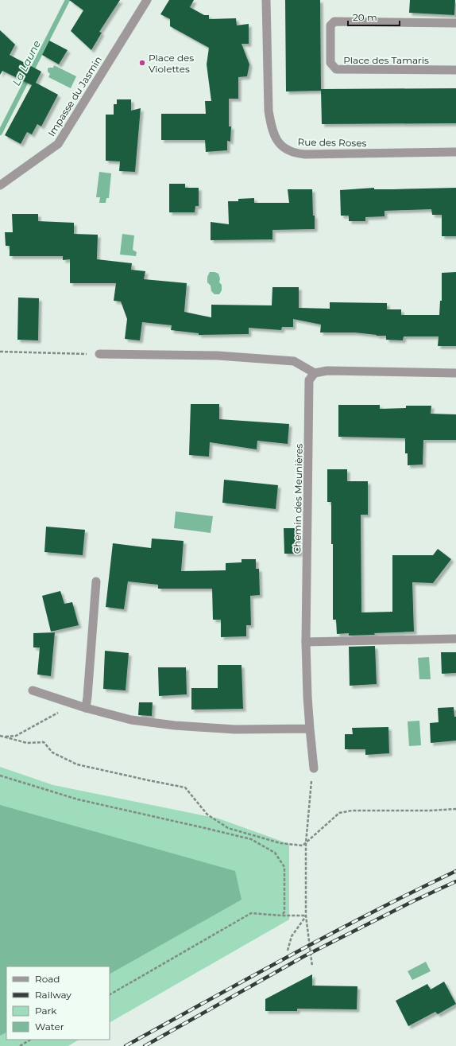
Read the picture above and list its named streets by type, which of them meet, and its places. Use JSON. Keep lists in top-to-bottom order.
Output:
{
  "streets": {
    "street": [
      "Place des Tamaris",
      "Impasse du Jasmin",
      "Rue des Roses",
      "Chemin des Meunières"
    ]
  },
  "water": ["La Laune"],
  "places": ["Place des Violettes"],
  "legend": [
    "Road",
    "Railway",
    "Park",
    "Water"
  ],
  "scale_bar": "20 m"
}
